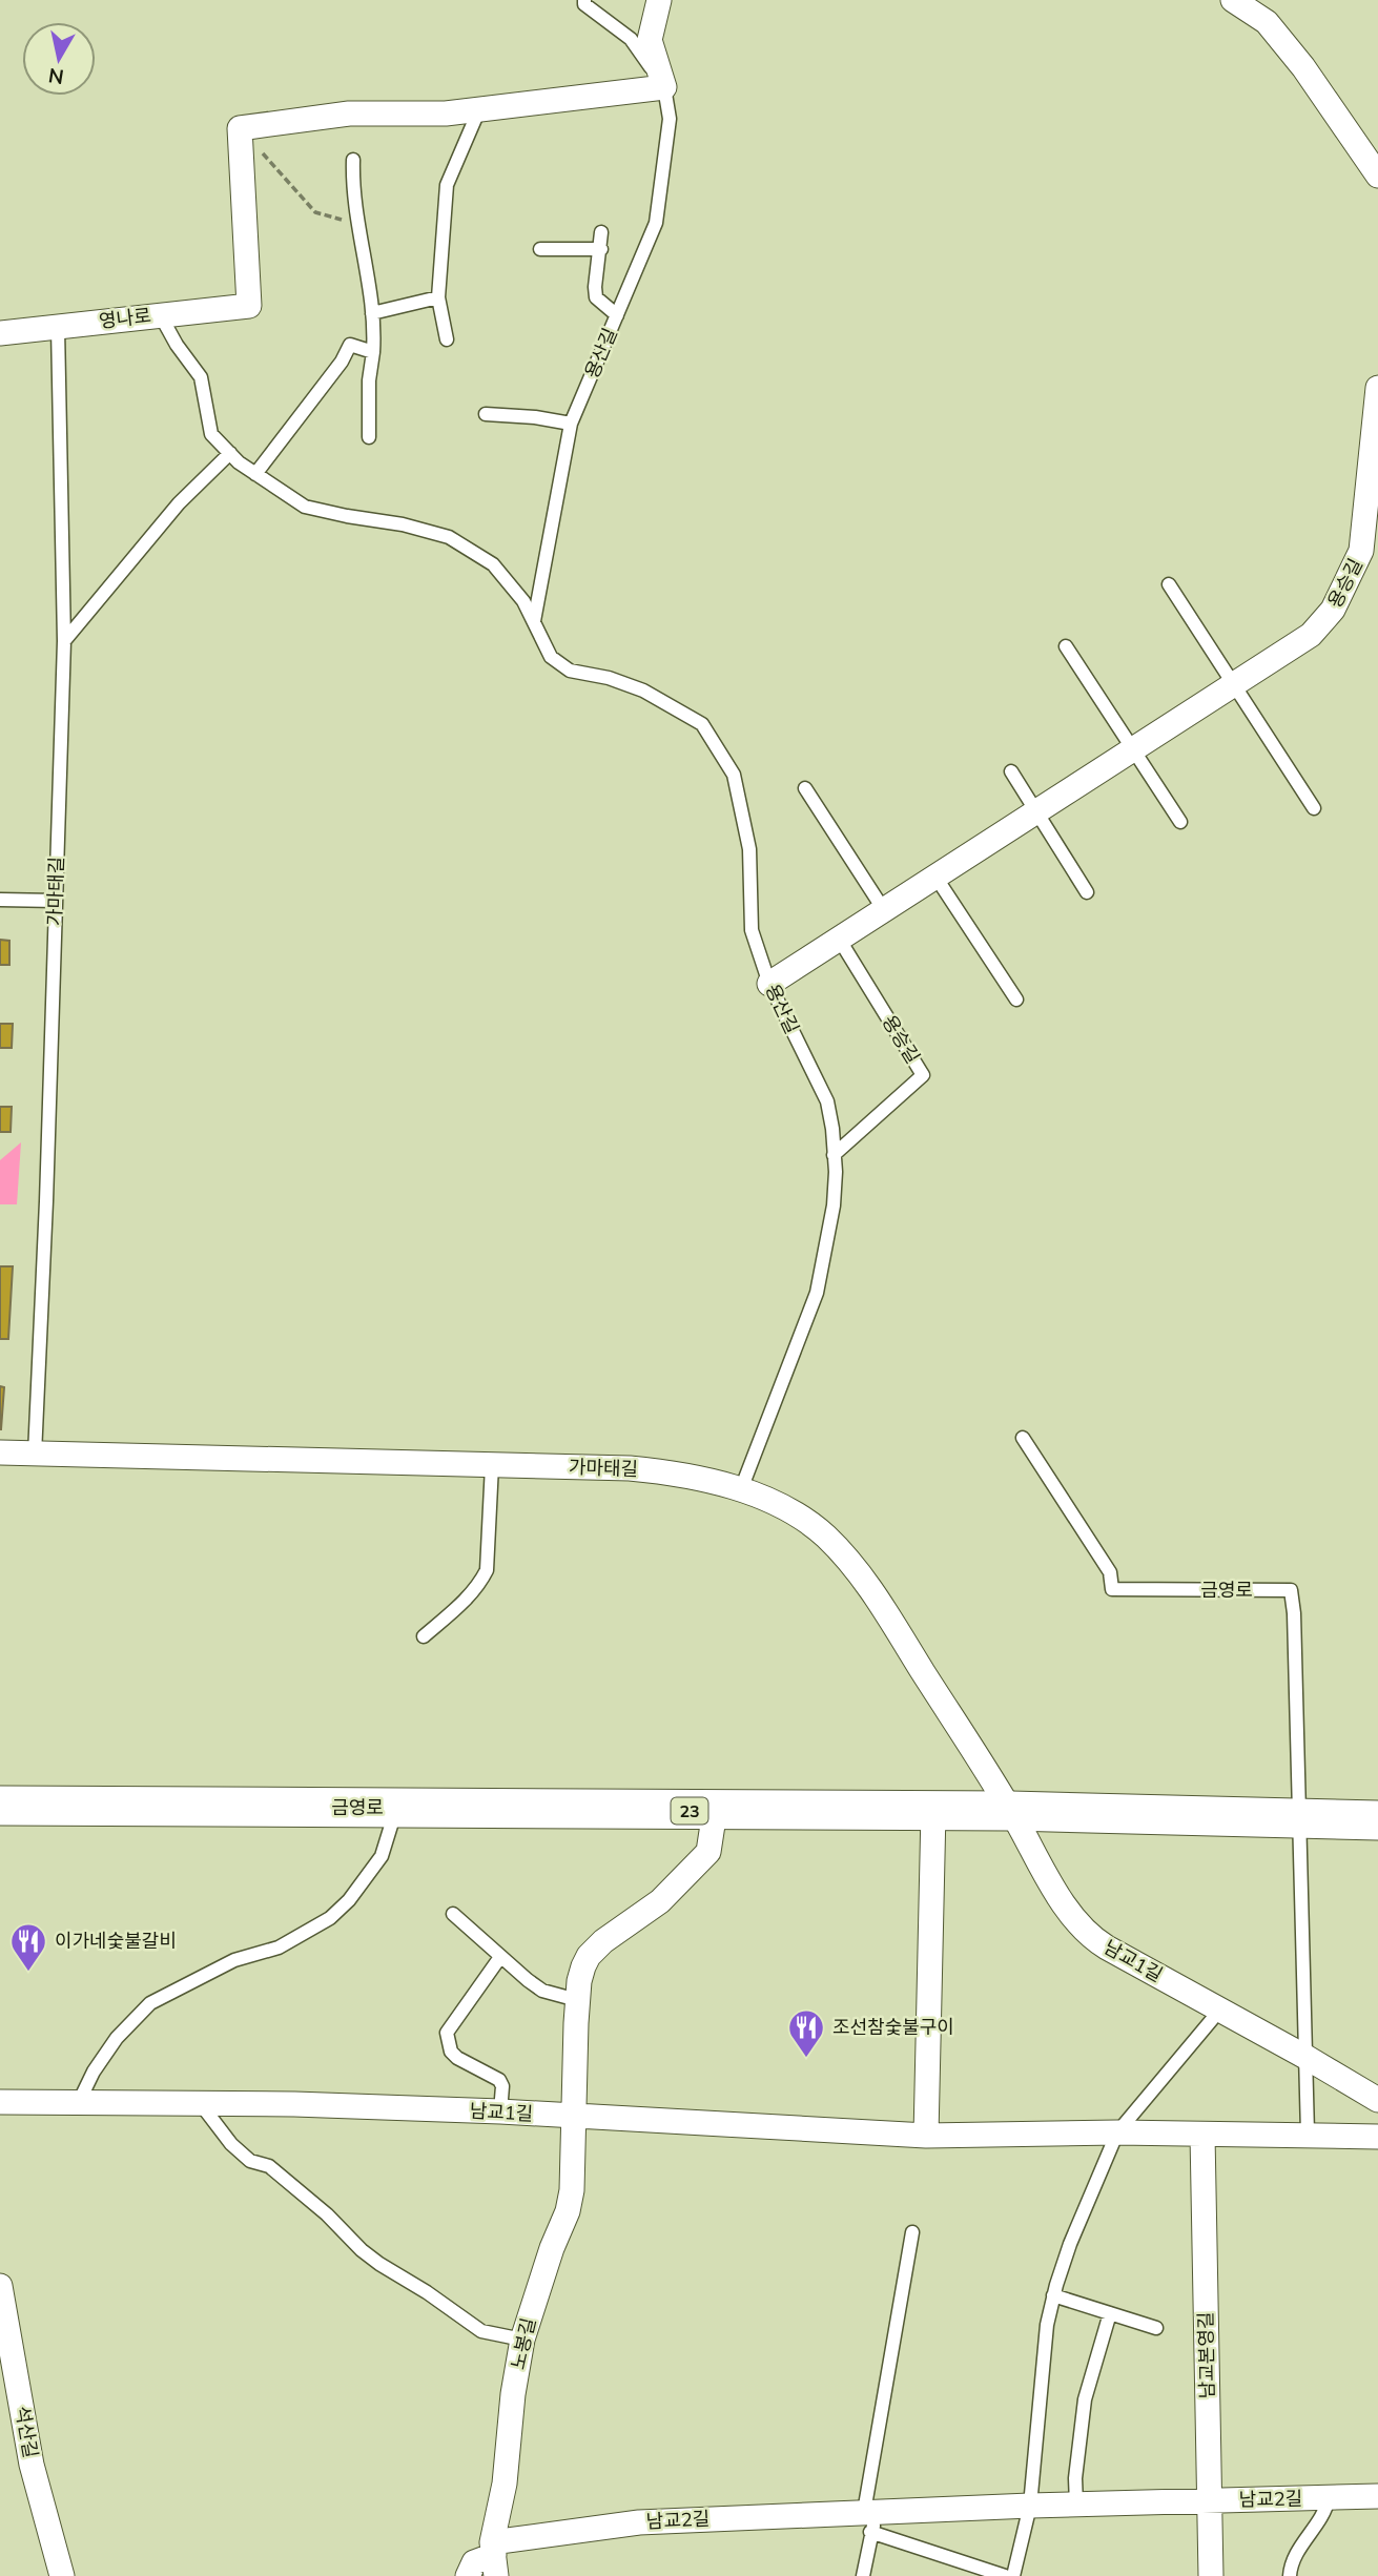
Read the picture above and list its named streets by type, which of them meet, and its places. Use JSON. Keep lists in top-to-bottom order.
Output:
{
  "streets": {
    "main road": ["금영로", "23"],
    "street": [
      "영나로",
      "용산길",
      "용승길",
      "가마태길",
      "남교1길",
      "노봉길",
      "남교본영길",
      "석산길",
      "남교2길"
    ]
  },
  "crossings": [
    ["영나로", "용산길"],
    ["영나로", "가마태길"],
    ["용산길", "용승길"],
    ["용산길", "가마태길"],
    ["가마태길", "금영로"],
    ["가마태길", "남교1길"],
    ["금영로", "남교1길"],
    ["남교1길", "노봉길"],
    ["남교1길", "남교본영길"],
    ["노봉길", "남교2길"],
    ["남교본영길", "남교2길"]
  ],
  "places": {
    "restaurant": ["이가네숯불갈비", "조선참숯불구이"]
  },
  "north": "bottom"
}
